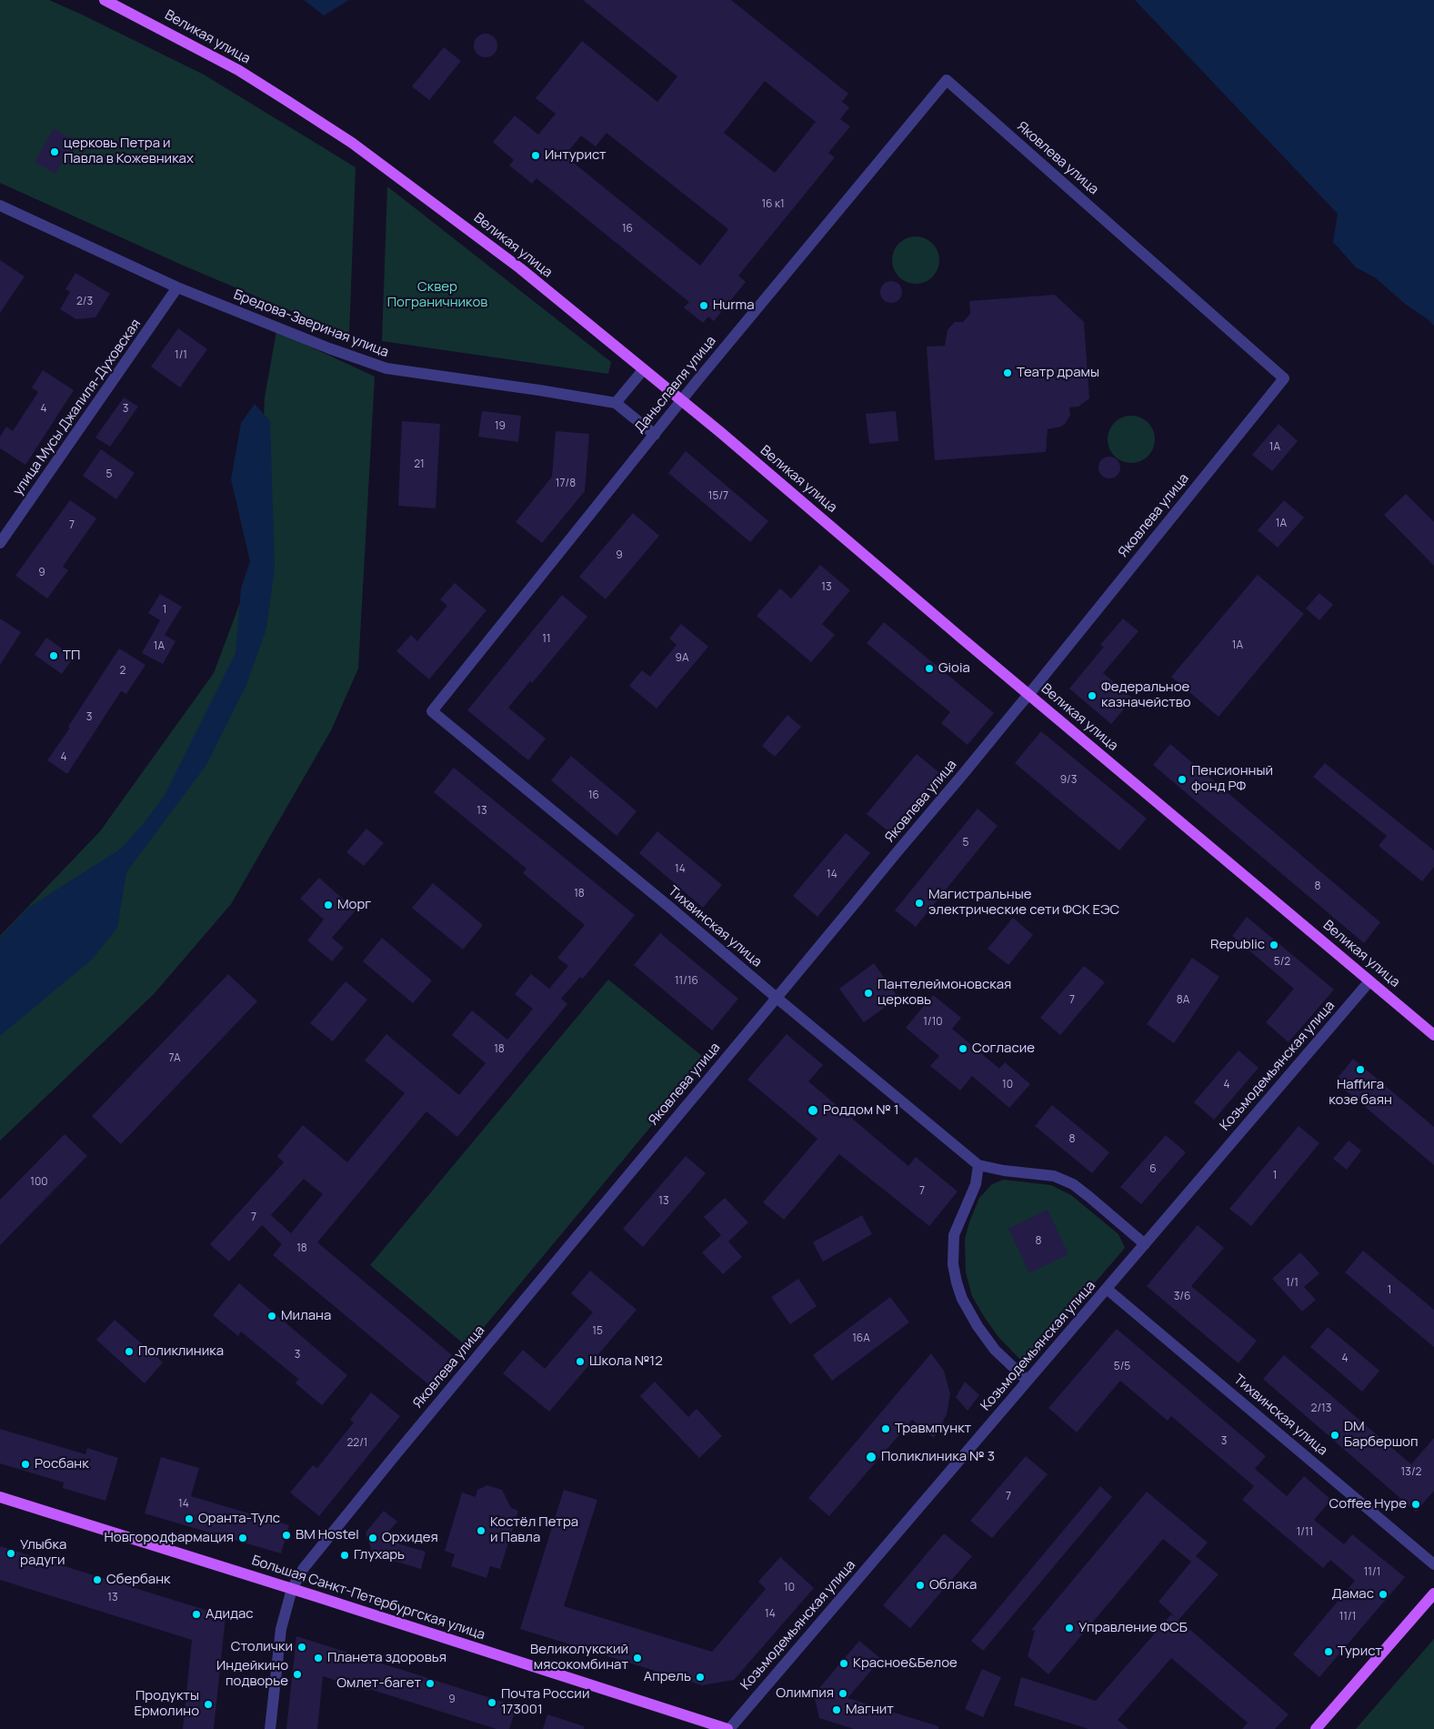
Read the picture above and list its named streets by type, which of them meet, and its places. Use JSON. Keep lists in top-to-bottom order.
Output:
{
  "streets": {
    "main road": ["Великая улица", "Большая Санкт-Петербургская улица"],
    "street": [
      "Яковлева улица",
      "Бредова-Звериная улица",
      "Даньславля улица",
      "улица Мусы Джалиля-Духовская",
      "Тихвинская улица",
      "Козьмодемьянская улица"
    ]
  },
  "crossings": [
    ["Великая улица", "Яковлева улица"],
    ["Великая улица", "Даньславля улица"],
    ["Великая улица", "Козьмодемьянская улица"],
    ["Яковлева улица", "Даньславля улица"],
    ["Яковлева улица", "Тихвинская улица"],
    ["Яковлева улица", "Большая Санкт-Петербургская улица"],
    ["Бредова-Звериная улица", "улица Мусы Джалиля-Духовская"],
    ["Даньславля улица", "Тихвинская улица"],
    ["Тихвинская улица", "Козьмодемьянская улица"],
    ["Козьмодемьянская улица", "Большая Санкт-Петербургская улица"]
  ],
  "parks": ["Сквер Пограничников"],
  "places": [
    "церковь Петра и Павла в Кожевниках",
    "Интурист",
    "Hurma",
    "Театр драмы",
    "ТП",
    "Gioia",
    "Федеральное казначейство",
    "Пенсионный фонд РФ",
    "Магистральные электрические сети ФСК ЕЭС",
    "Морг",
    "Republic",
    "Пантелеймоновская церковь",
    "Согласие",
    "Наffига козе баян",
    "Роддом № 1",
    "Милана",
    "Поликлиника",
    "Школа №12",
    "Травмпункт",
    "DM Барбершоп",
    "Поликлиника № 3",
    "Росбанк",
    "Coffee Hype",
    "Оранта-Тулс",
    "Костёл Петра и Павла",
    "BM Hostel",
    "Новгородфармация",
    "Орхидея",
    "Улыбка радуги",
    "Глухарь",
    "Сбербанк",
    "Облака",
    "Дамас",
    "Адидас",
    "Управление ФСБ",
    "Столички",
    "Турист",
    "Планета здоровья",
    "Великолукский мясокомбинат",
    "Красное&Белое",
    "Индейкино подворье",
    "Апрель",
    "Омлет-багет",
    "Олимпия",
    "Почта России 173001",
    "Продукты Ермолино",
    "Магнит"
  ],
  "house_numbers": [
    "16 к1",
    "16",
    "2/3",
    "1/1",
    "4",
    "3",
    "19",
    "1А",
    "21",
    "5",
    "17/8",
    "15/7",
    "1А",
    "7",
    "9",
    "9",
    "13",
    "1",
    "11",
    "1А",
    "1А",
    "9А",
    "2",
    "3",
    "4",
    "9/3",
    "16",
    "13",
    "5",
    "14",
    "14",
    "8",
    "18",
    "5/2",
    "11/16",
    "7",
    "8А",
    "1/10",
    "18",
    "7А",
    "10",
    "4",
    "8",
    "6",
    "1",
    "100",
    "7",
    "13",
    "7",
    "8",
    "18",
    "1/1",
    "1",
    "3/6",
    "15",
    "16А",
    "3",
    "4",
    "5/5",
    "2/13",
    "3",
    "22/1",
    "13/2",
    "7",
    "14",
    "1/11",
    "11/1",
    "10",
    "13",
    "14",
    "11/1",
    "9"
  ]
}
